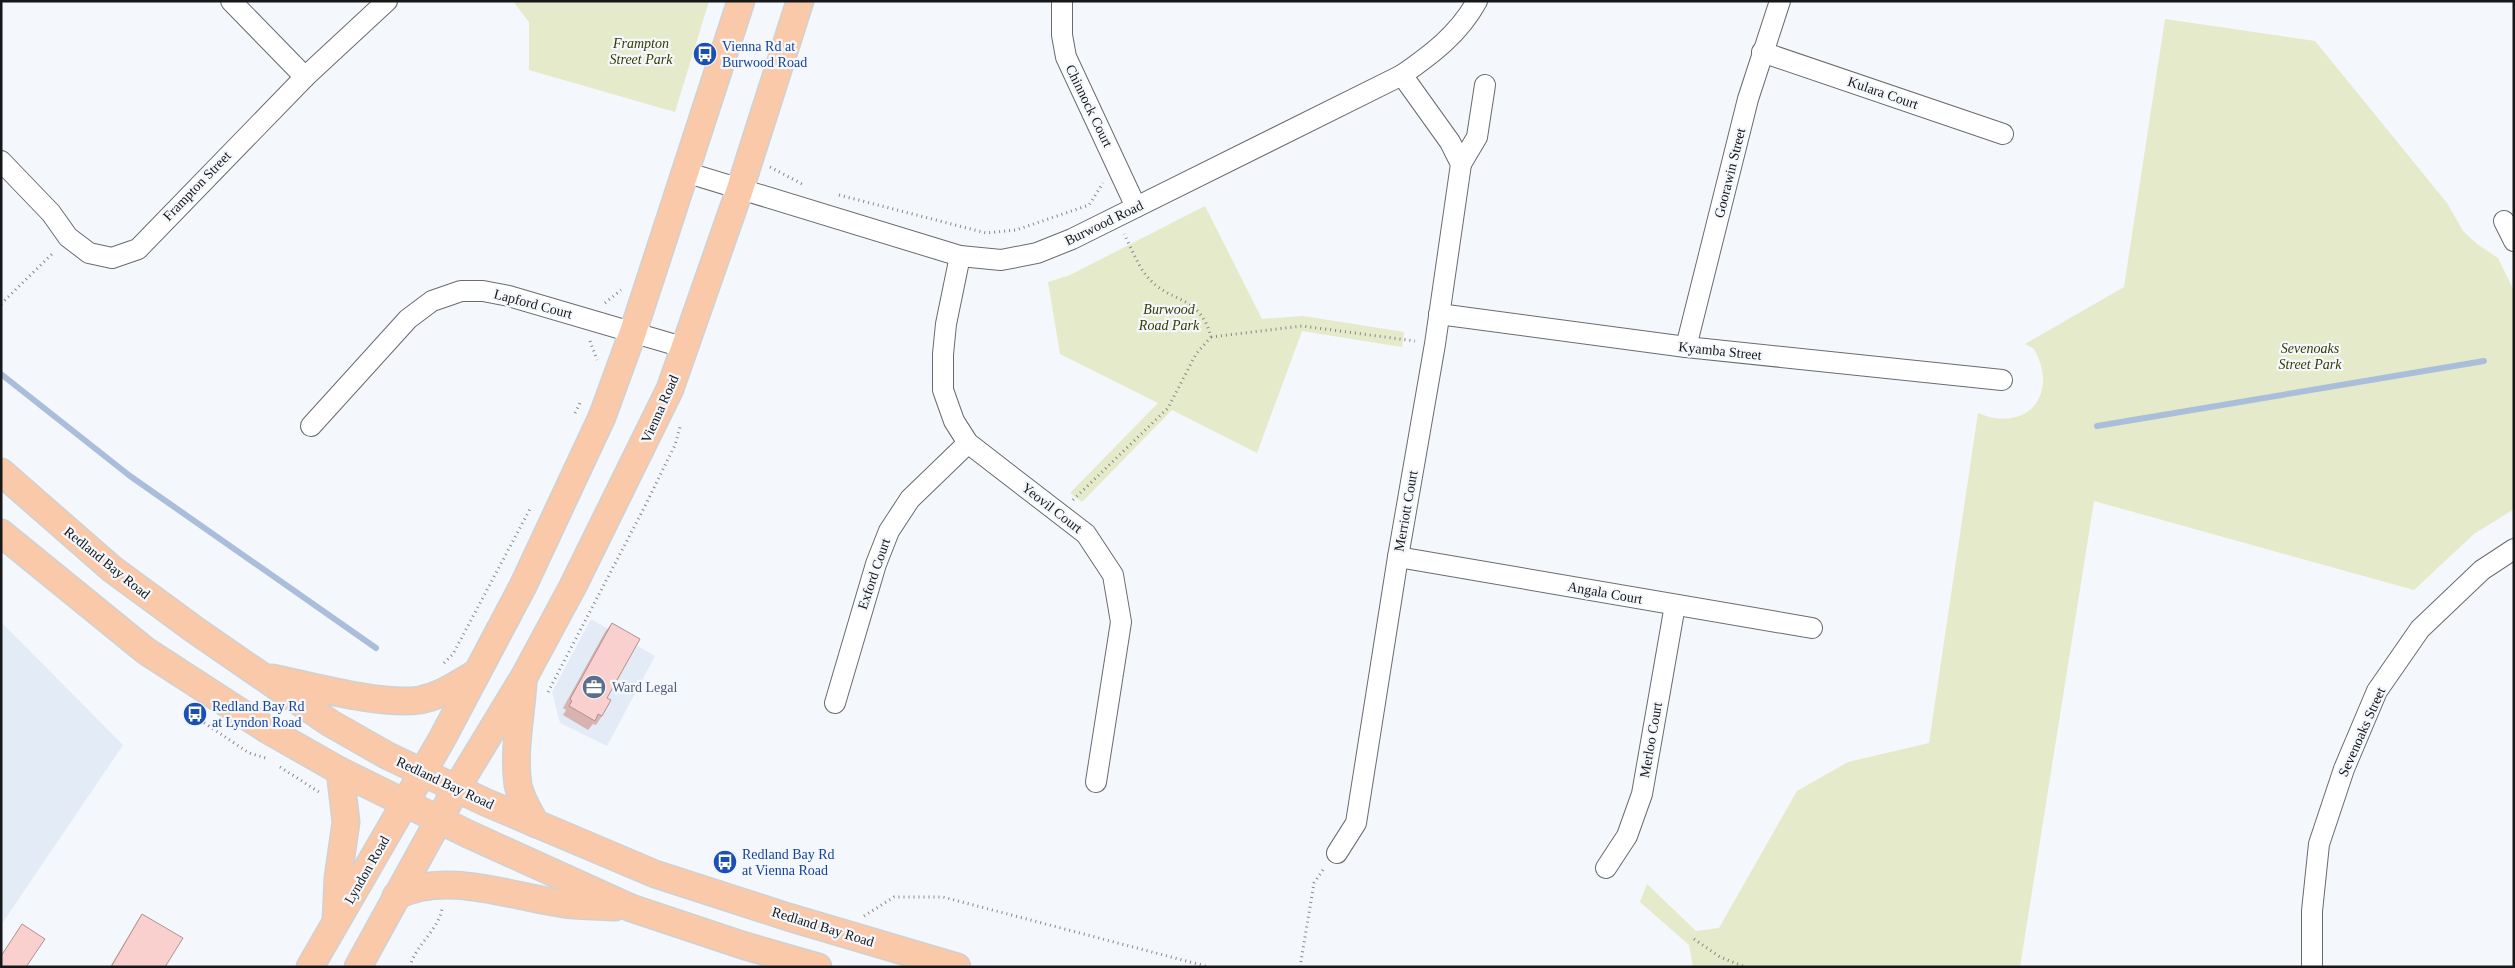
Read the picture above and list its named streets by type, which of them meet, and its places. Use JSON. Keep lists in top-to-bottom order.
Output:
{
  "streets": {
    "main road": ["Vienna Road", "Redland Bay Road", "Lyndon Road"],
    "street": [
      "Kulara Court",
      "Chinnock Court",
      "Goorawin Street",
      "Frampton Street",
      "Burwood Road",
      "Lapford Court",
      "Kyamba Street",
      "Yeovil Court",
      "Merriott Court",
      "Exford Court",
      "Angala Court",
      "Sevenoaks Street",
      "Merloo Court"
    ]
  },
  "crossings": [
    ["Kulara Court", "Goorawin Street"],
    ["Chinnock Court", "Burwood Road"],
    ["Goorawin Street", "Kyamba Street"],
    ["Burwood Road", "Vienna Road"],
    ["Burwood Road", "Yeovil Court"],
    ["Lapford Court", "Vienna Road"],
    ["Kyamba Street", "Merriott Court"],
    ["Vienna Road", "Redland Bay Road"],
    ["Yeovil Court", "Exford Court"],
    ["Merriott Court", "Angala Court"],
    ["Redland Bay Road", "Lyndon Road"],
    ["Angala Court", "Merloo Court"]
  ],
  "parks": ["Frampton Street Park", "Burwood Road Park", "Sevenoaks Street Park"],
  "places": {
    "bus stop": ["Vienna Rd at Burwood Road", "Redland Bay Rd at Lyndon Road", "Redland Bay Rd at Vienna Road"],
    "office": ["Ward Legal"]
  }
}
